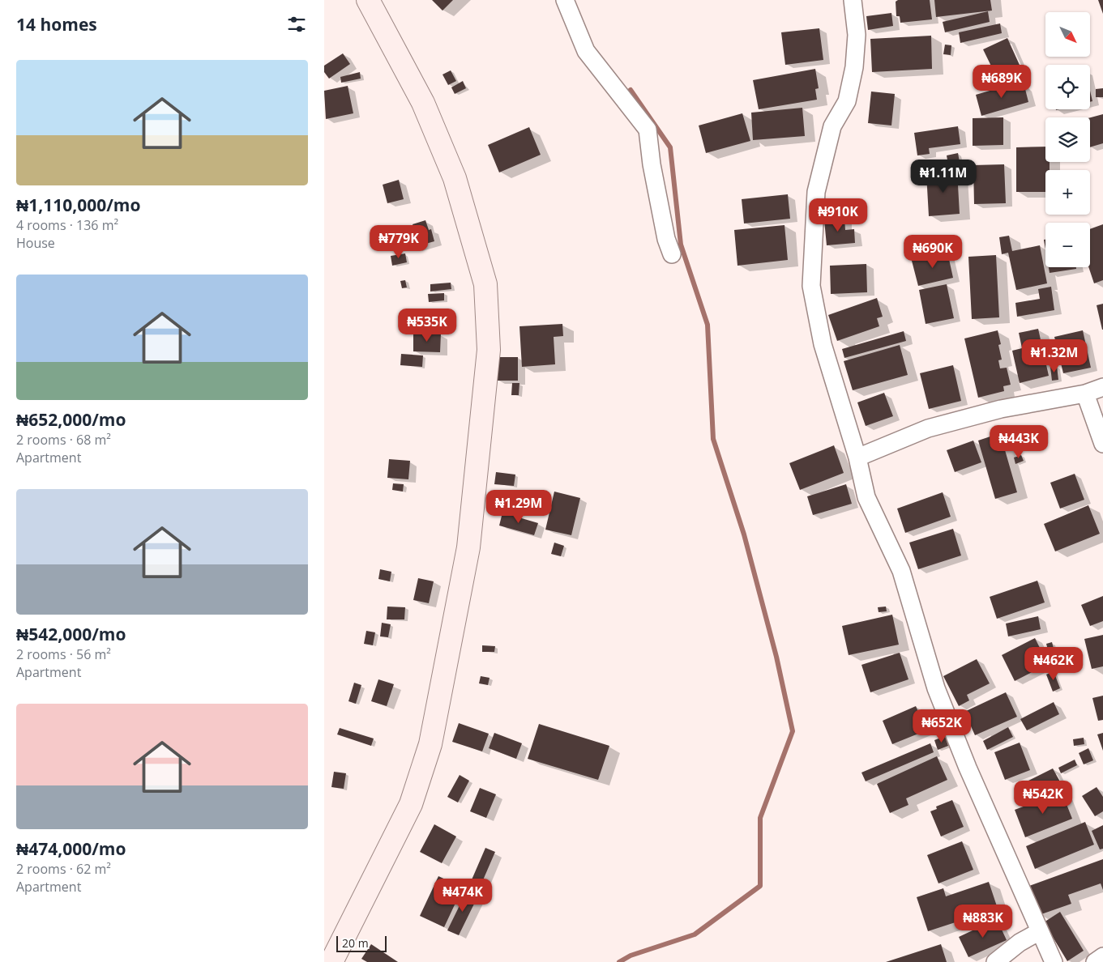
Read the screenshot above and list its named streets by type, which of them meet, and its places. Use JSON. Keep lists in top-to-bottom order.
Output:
{
  "scale_bar": "20 m",
  "north": "bottom right",
  "page": {
    "heading": "14 homes",
    "map_buttons": ["+", "−"],
    "list": [
      {
        "name": "₦1,110,000/mo",
        "note": "4 rooms · 136 m² · House"
      },
      {
        "name": "₦652,000/mo",
        "note": "2 rooms · 68 m² · Apartment"
      },
      {
        "name": "₦542,000/mo",
        "note": "2 rooms · 56 m² · Apartment"
      },
      {
        "name": "₦474,000/mo",
        "note": "2 rooms · 62 m² · Apartment"
      }
    ],
    "price": [
      "₦689K",
      "₦1.11M",
      "₦910K",
      "₦779K",
      "₦690K",
      "₦535K",
      "₦1.32M",
      "₦443K",
      "₦1.29M",
      "₦462K",
      "₦652K",
      "₦542K",
      "₦474K",
      "₦883K"
    ],
    "scale": "20 m"
  }
}
